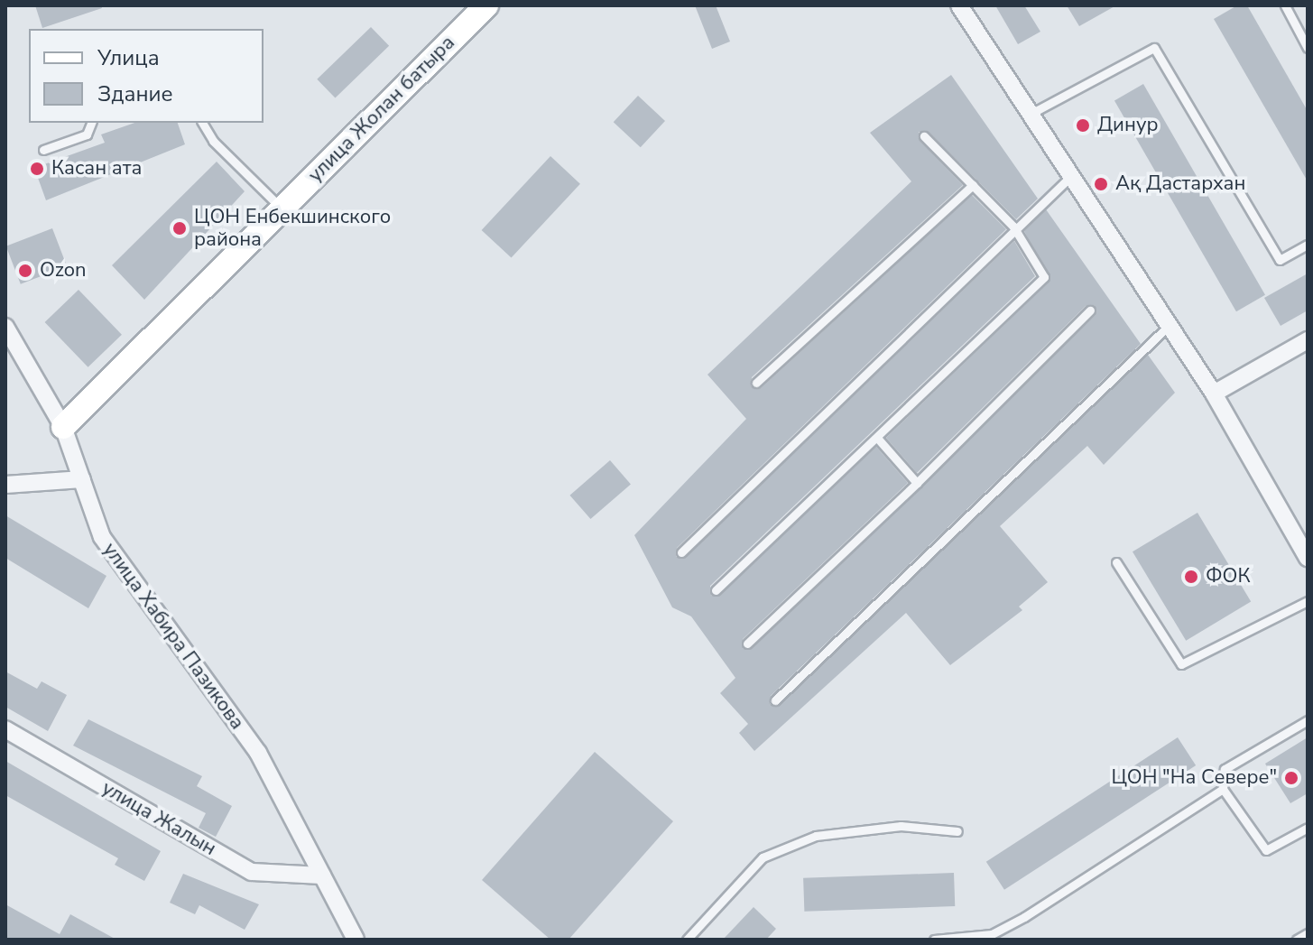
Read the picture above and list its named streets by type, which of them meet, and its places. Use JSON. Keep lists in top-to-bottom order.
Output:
{
  "streets": {
    "street": ["улица Жолан батыра", "улица Хабира Пазикова", "улица Жалын"]
  },
  "crossings": [
    ["улица Жолан батыра", "улица Хабира Пазикова"],
    ["улица Хабира Пазикова", "улица Жалын"]
  ],
  "places": [
    "Динур",
    "Касан ата",
    "Ақ Дастархан",
    "ЦОН Енбекшинского района",
    "Ozon",
    "ФОК",
    "ЦОН \"На Севере\""
  ],
  "legend": ["Улица", "Здание"]
}
